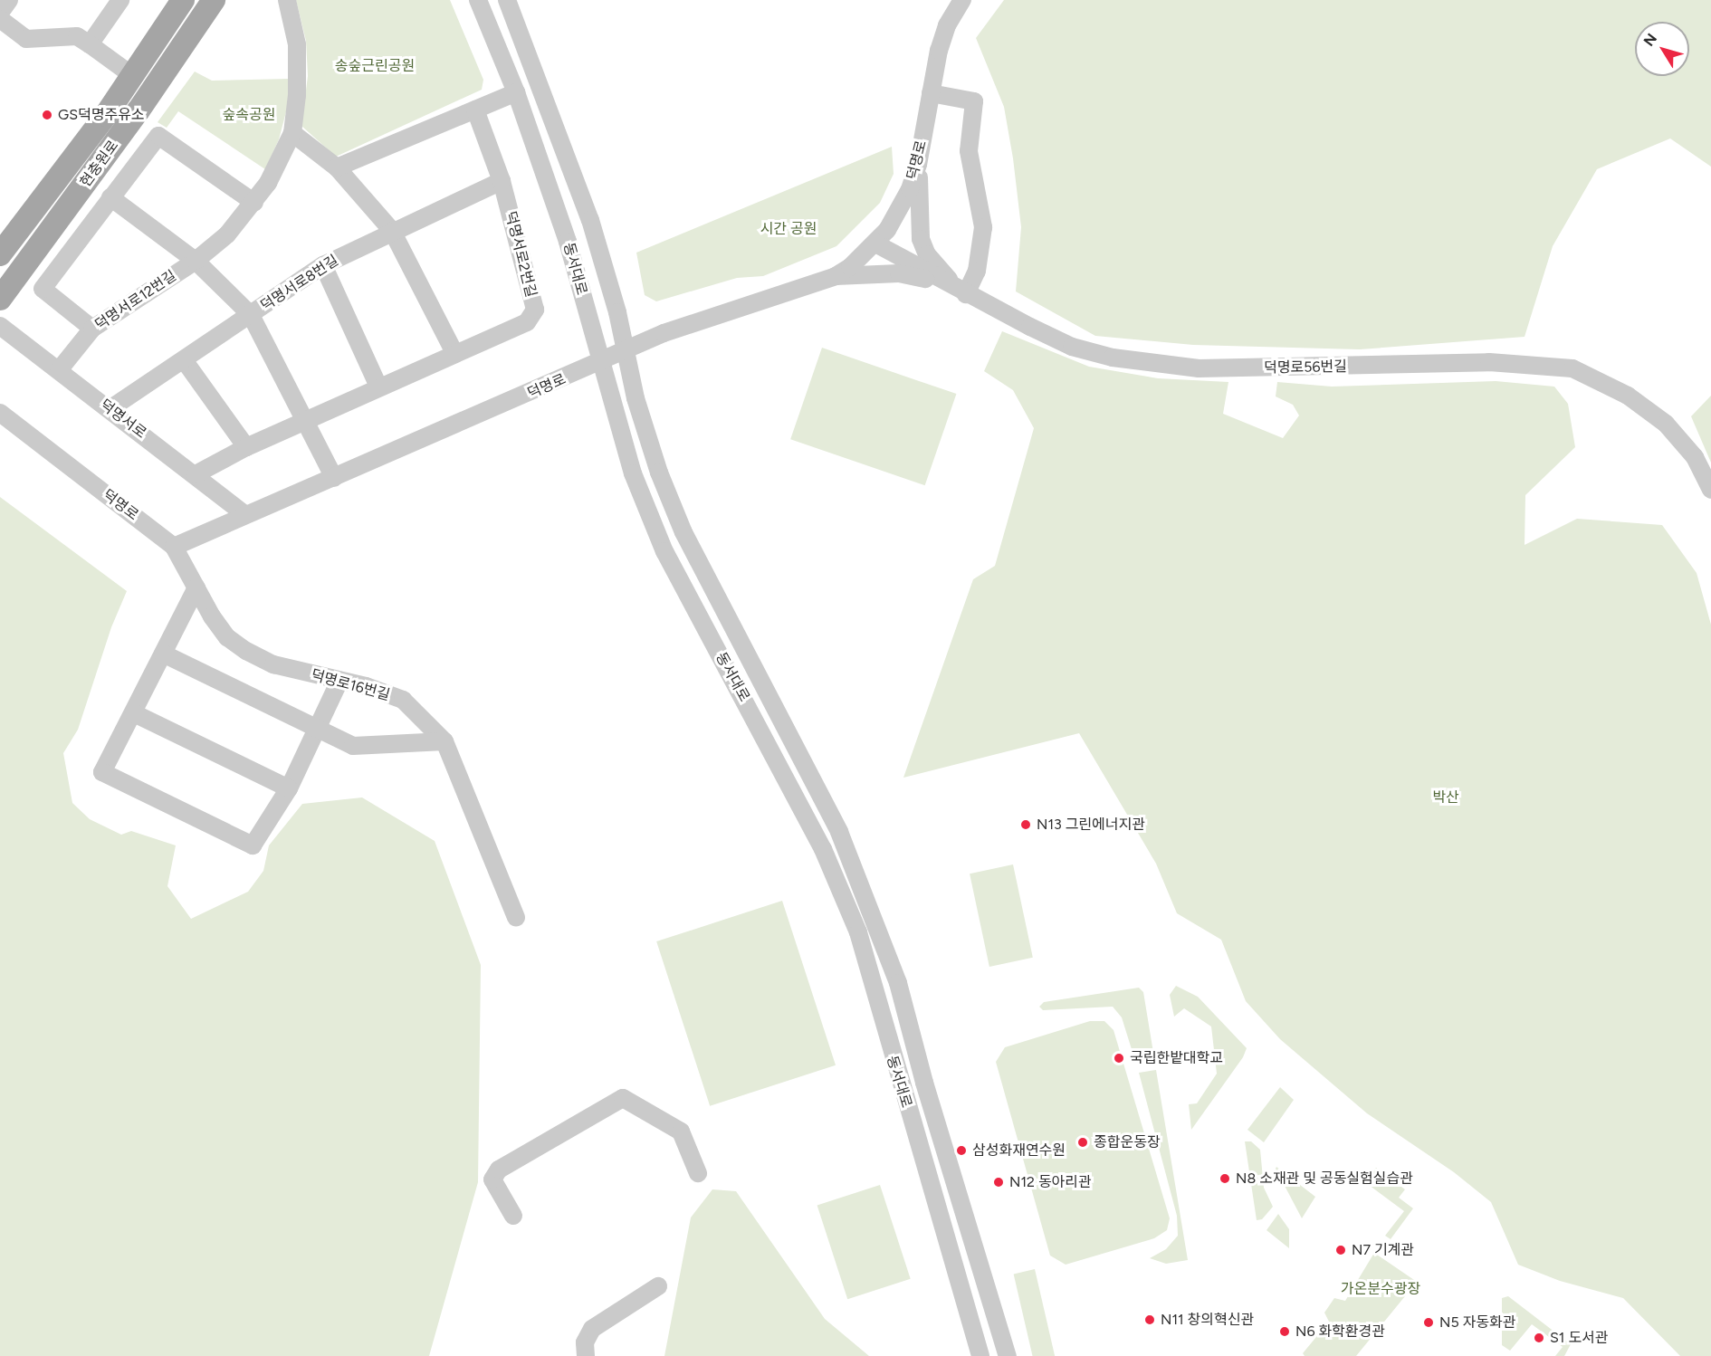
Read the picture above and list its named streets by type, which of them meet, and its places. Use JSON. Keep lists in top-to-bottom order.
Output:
{
  "streets": {
    "main road": ["현충원로"],
    "street": [
      "덕명로",
      "덕명서로2번길",
      "동서대로",
      "덕명서로8번길",
      "덕명서로12번길",
      "덕명로56번길",
      "덕명서로",
      "덕명로16번길"
    ]
  },
  "crossings": [
    ["덕명로", "동서대로"],
    ["덕명로", "덕명로56번길"],
    ["덕명로", "덕명서로"],
    ["덕명로", "덕명로16번길"],
    ["덕명서로2번길", "덕명서로8번길"],
    ["덕명서로2번길", "덕명서로"],
    ["덕명서로8번길", "덕명서로"],
    ["덕명서로12번길", "덕명서로"]
  ],
  "parks": [
    "송숲근린공원",
    "숲속공원",
    "시간 공원",
    "박산",
    "가온분수광장"
  ],
  "places": [
    "GS덕명주유소",
    "N13 그린에너지관",
    "국립한밭대학교",
    "종합운동장",
    "삼성화재연수원",
    "N8 소재관 및 공동실험실습관",
    "N12 동아리관",
    "N7 기계관",
    "N11 창의혁신관",
    "N5 자동화관",
    "N6 화학환경관",
    "S1 도서관"
  ],
  "north": "top left"
}
